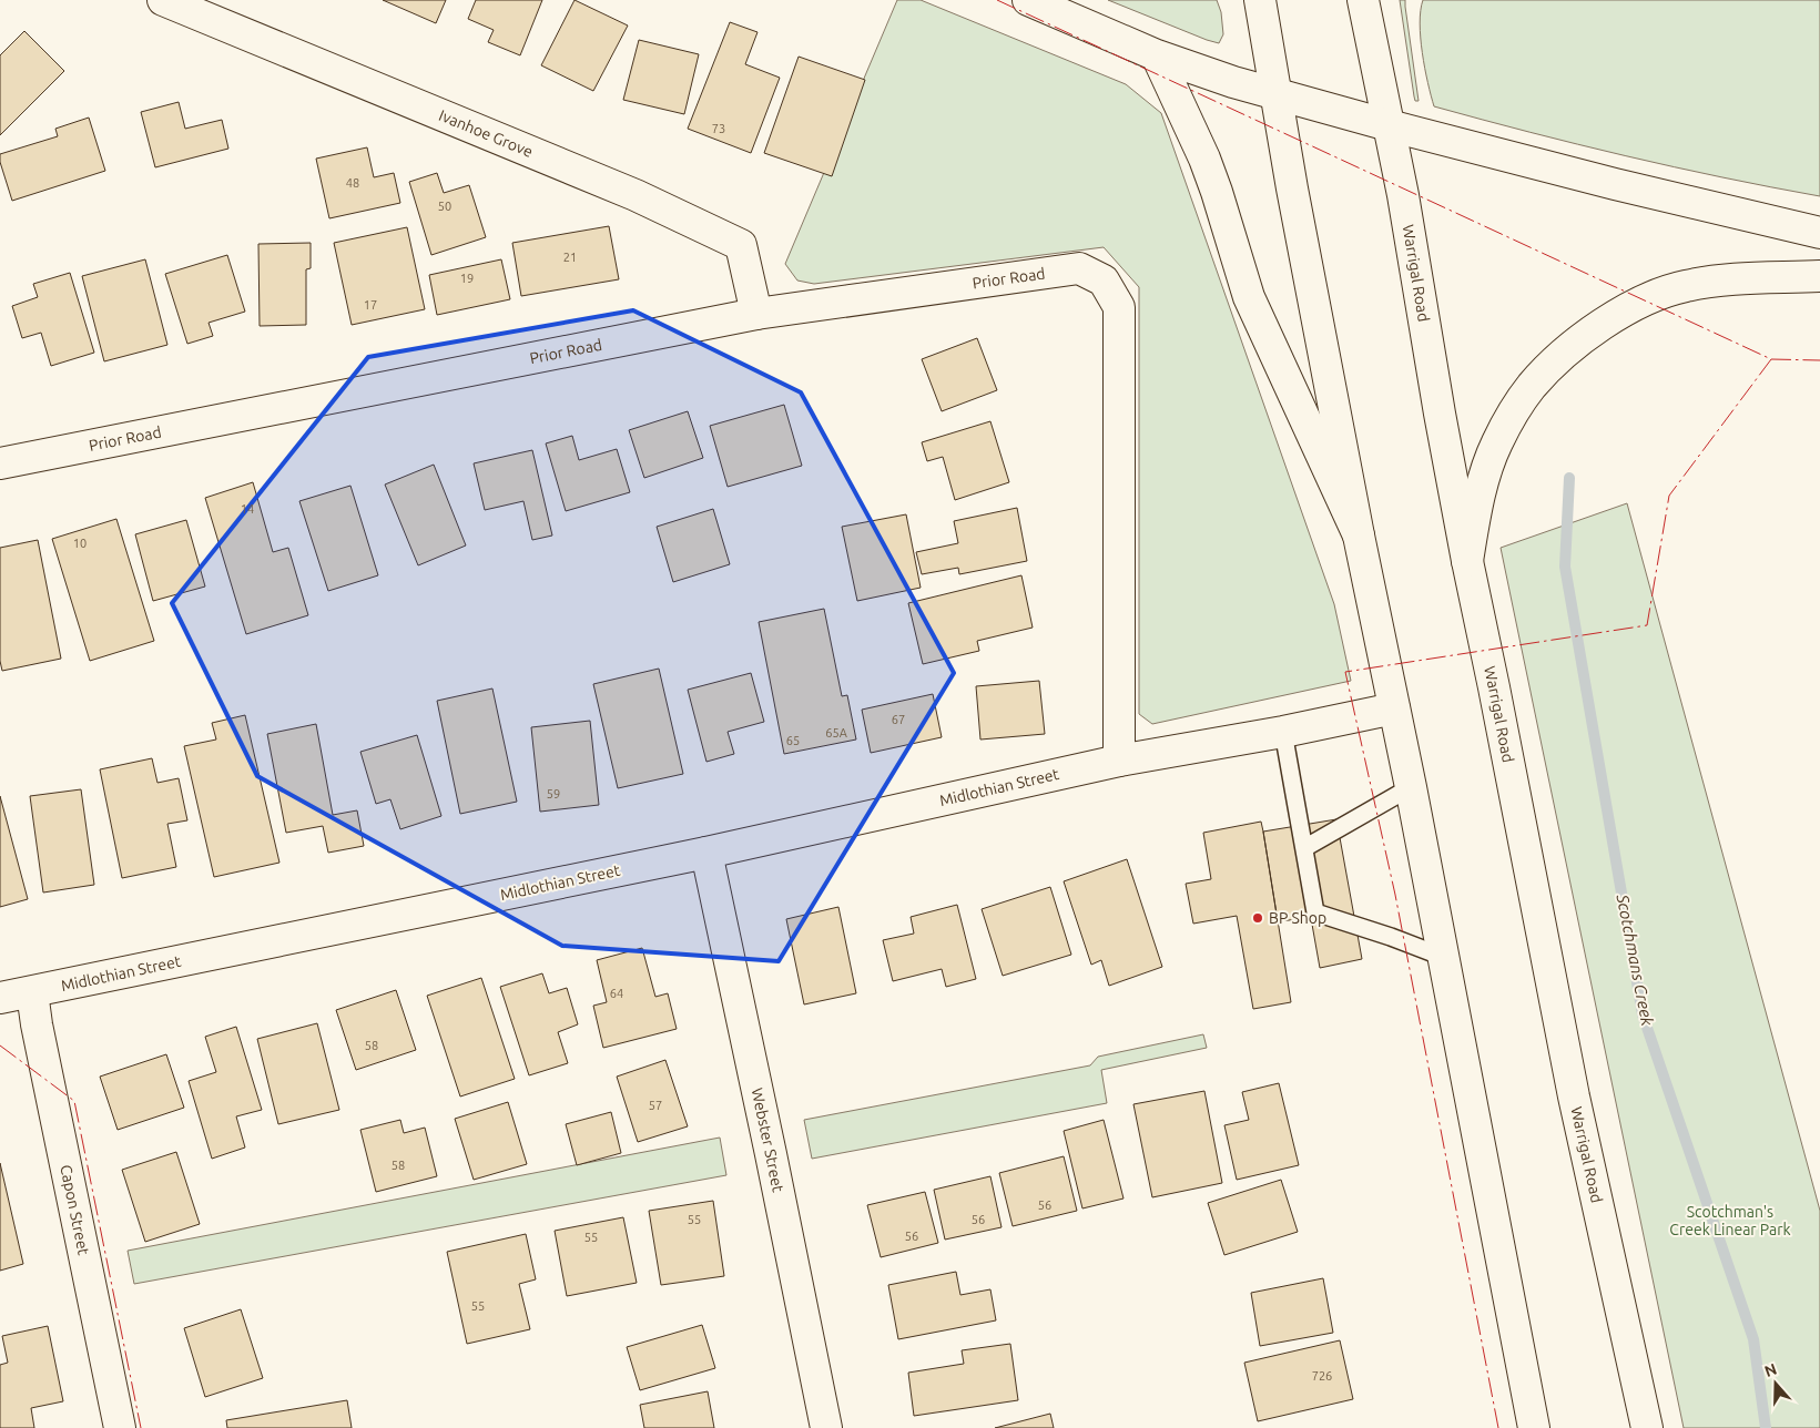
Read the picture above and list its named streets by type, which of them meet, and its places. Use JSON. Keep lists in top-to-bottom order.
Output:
{
  "streets": {
    "main road": [
      "Ivanhoe Grove",
      "Warrigal Road",
      "Prior Road",
      "Midlothian Street",
      "Webster Street",
      "Capon Street"
    ]
  },
  "crossings": [
    ["Ivanhoe Grove", "Prior Road"],
    ["Prior Road", "Midlothian Street"],
    ["Midlothian Street", "Webster Street"],
    ["Midlothian Street", "Capon Street"]
  ],
  "water": ["Scotchmans Creek"],
  "parks": ["Scotchman's Creek Linear Park"],
  "places": ["BP Shop"],
  "house_numbers": [
    "73",
    "48",
    "50",
    "21",
    "19",
    "17",
    "14",
    "10",
    "67",
    "65A",
    "65",
    "59",
    "64",
    "58",
    "57",
    "58",
    "56",
    "55",
    "56",
    "56",
    "55",
    "55",
    "726"
  ],
  "north": "top"
}
